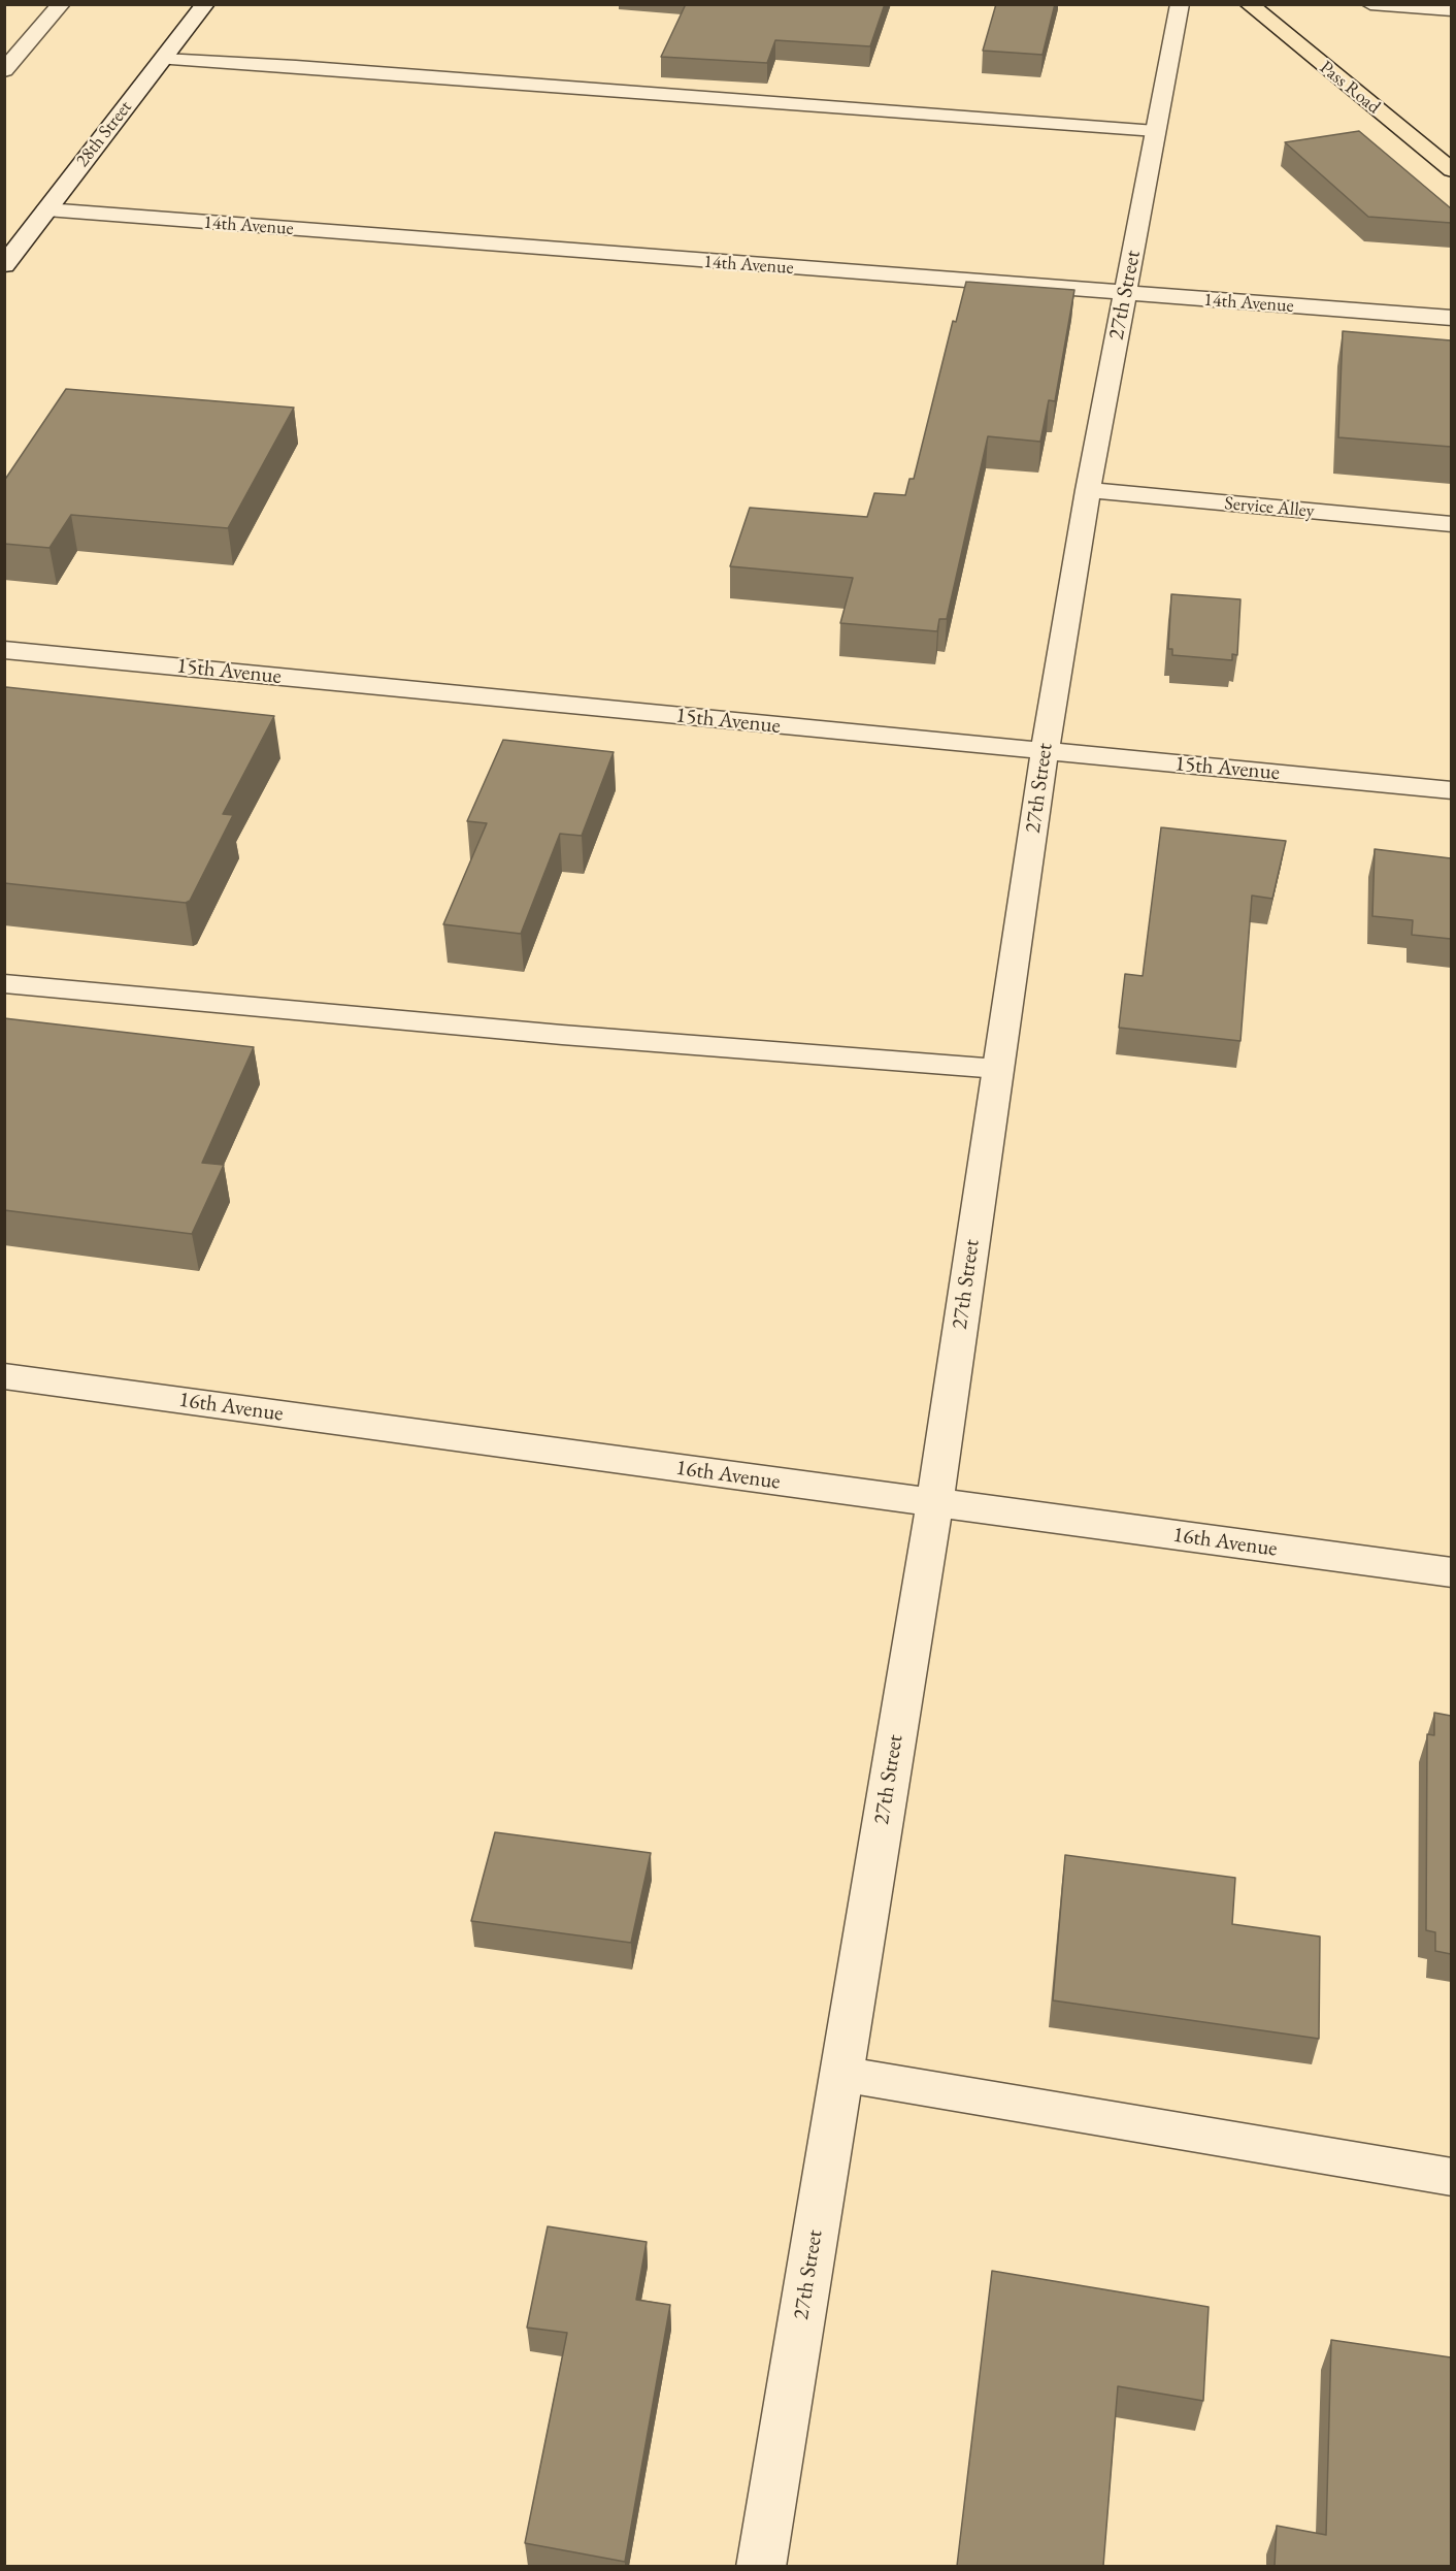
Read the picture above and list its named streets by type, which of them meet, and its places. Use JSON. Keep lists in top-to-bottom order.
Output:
{
  "streets": {
    "main road": ["Pass Road"],
    "street": [
      "28th Street",
      "14th Avenue",
      "27th Street",
      "Service Alley",
      "15th Avenue",
      "16th Avenue"
    ]
  },
  "crossings": [
    ["28th Street", "14th Avenue"],
    ["14th Avenue", "27th Street"],
    ["27th Street", "Service Alley"],
    ["27th Street", "15th Avenue"],
    ["27th Street", "16th Avenue"]
  ]
}
